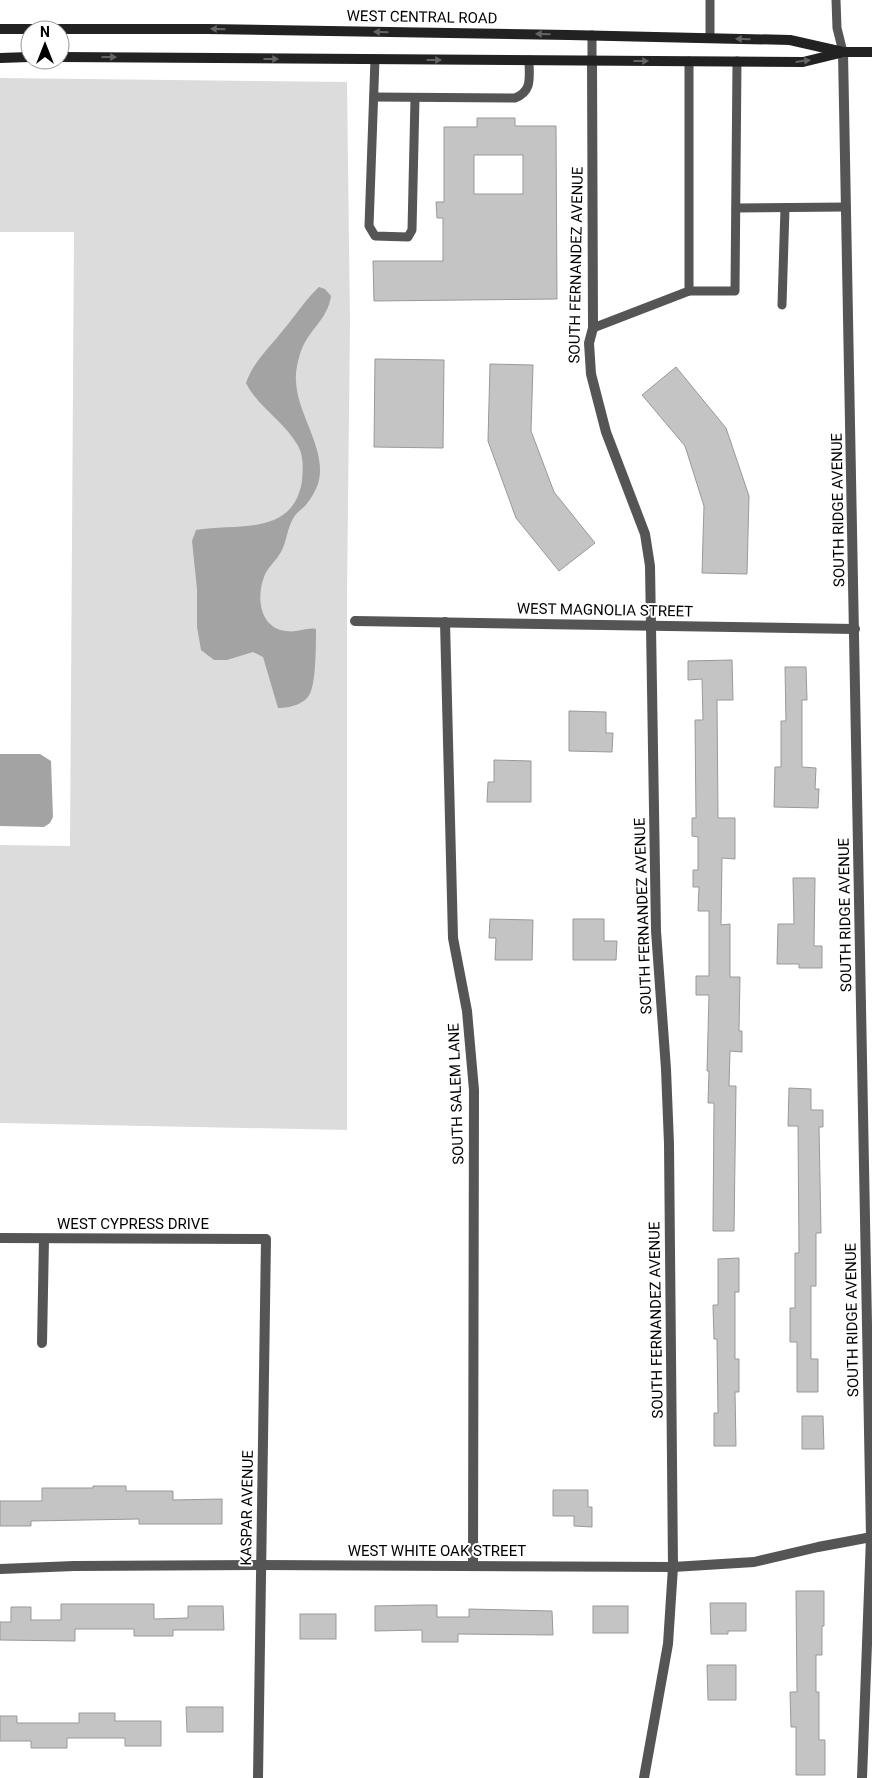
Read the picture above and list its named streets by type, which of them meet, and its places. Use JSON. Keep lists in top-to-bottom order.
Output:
{
  "streets": {
    "main road": ["WEST CENTRAL ROAD"],
    "street": [
      "SOUTH FERNANDEZ AVENUE",
      "SOUTH RIDGE AVENUE",
      "WEST MAGNOLIA STREET",
      "SOUTH SALEM LANE",
      "WEST CYPRESS DRIVE",
      "KASPAR AVENUE",
      "WEST WHITE OAK STREET"
    ]
  },
  "crossings": [
    ["WEST CENTRAL ROAD", "SOUTH FERNANDEZ AVENUE"],
    ["WEST CENTRAL ROAD", "SOUTH RIDGE AVENUE"],
    ["SOUTH FERNANDEZ AVENUE", "WEST MAGNOLIA STREET"],
    ["SOUTH FERNANDEZ AVENUE", "WEST WHITE OAK STREET"],
    ["SOUTH RIDGE AVENUE", "WEST MAGNOLIA STREET"],
    ["SOUTH RIDGE AVENUE", "WEST WHITE OAK STREET"],
    ["WEST MAGNOLIA STREET", "SOUTH SALEM LANE"],
    ["SOUTH SALEM LANE", "WEST WHITE OAK STREET"],
    ["WEST CYPRESS DRIVE", "KASPAR AVENUE"],
    ["KASPAR AVENUE", "WEST WHITE OAK STREET"]
  ],
  "north": "top"
}
